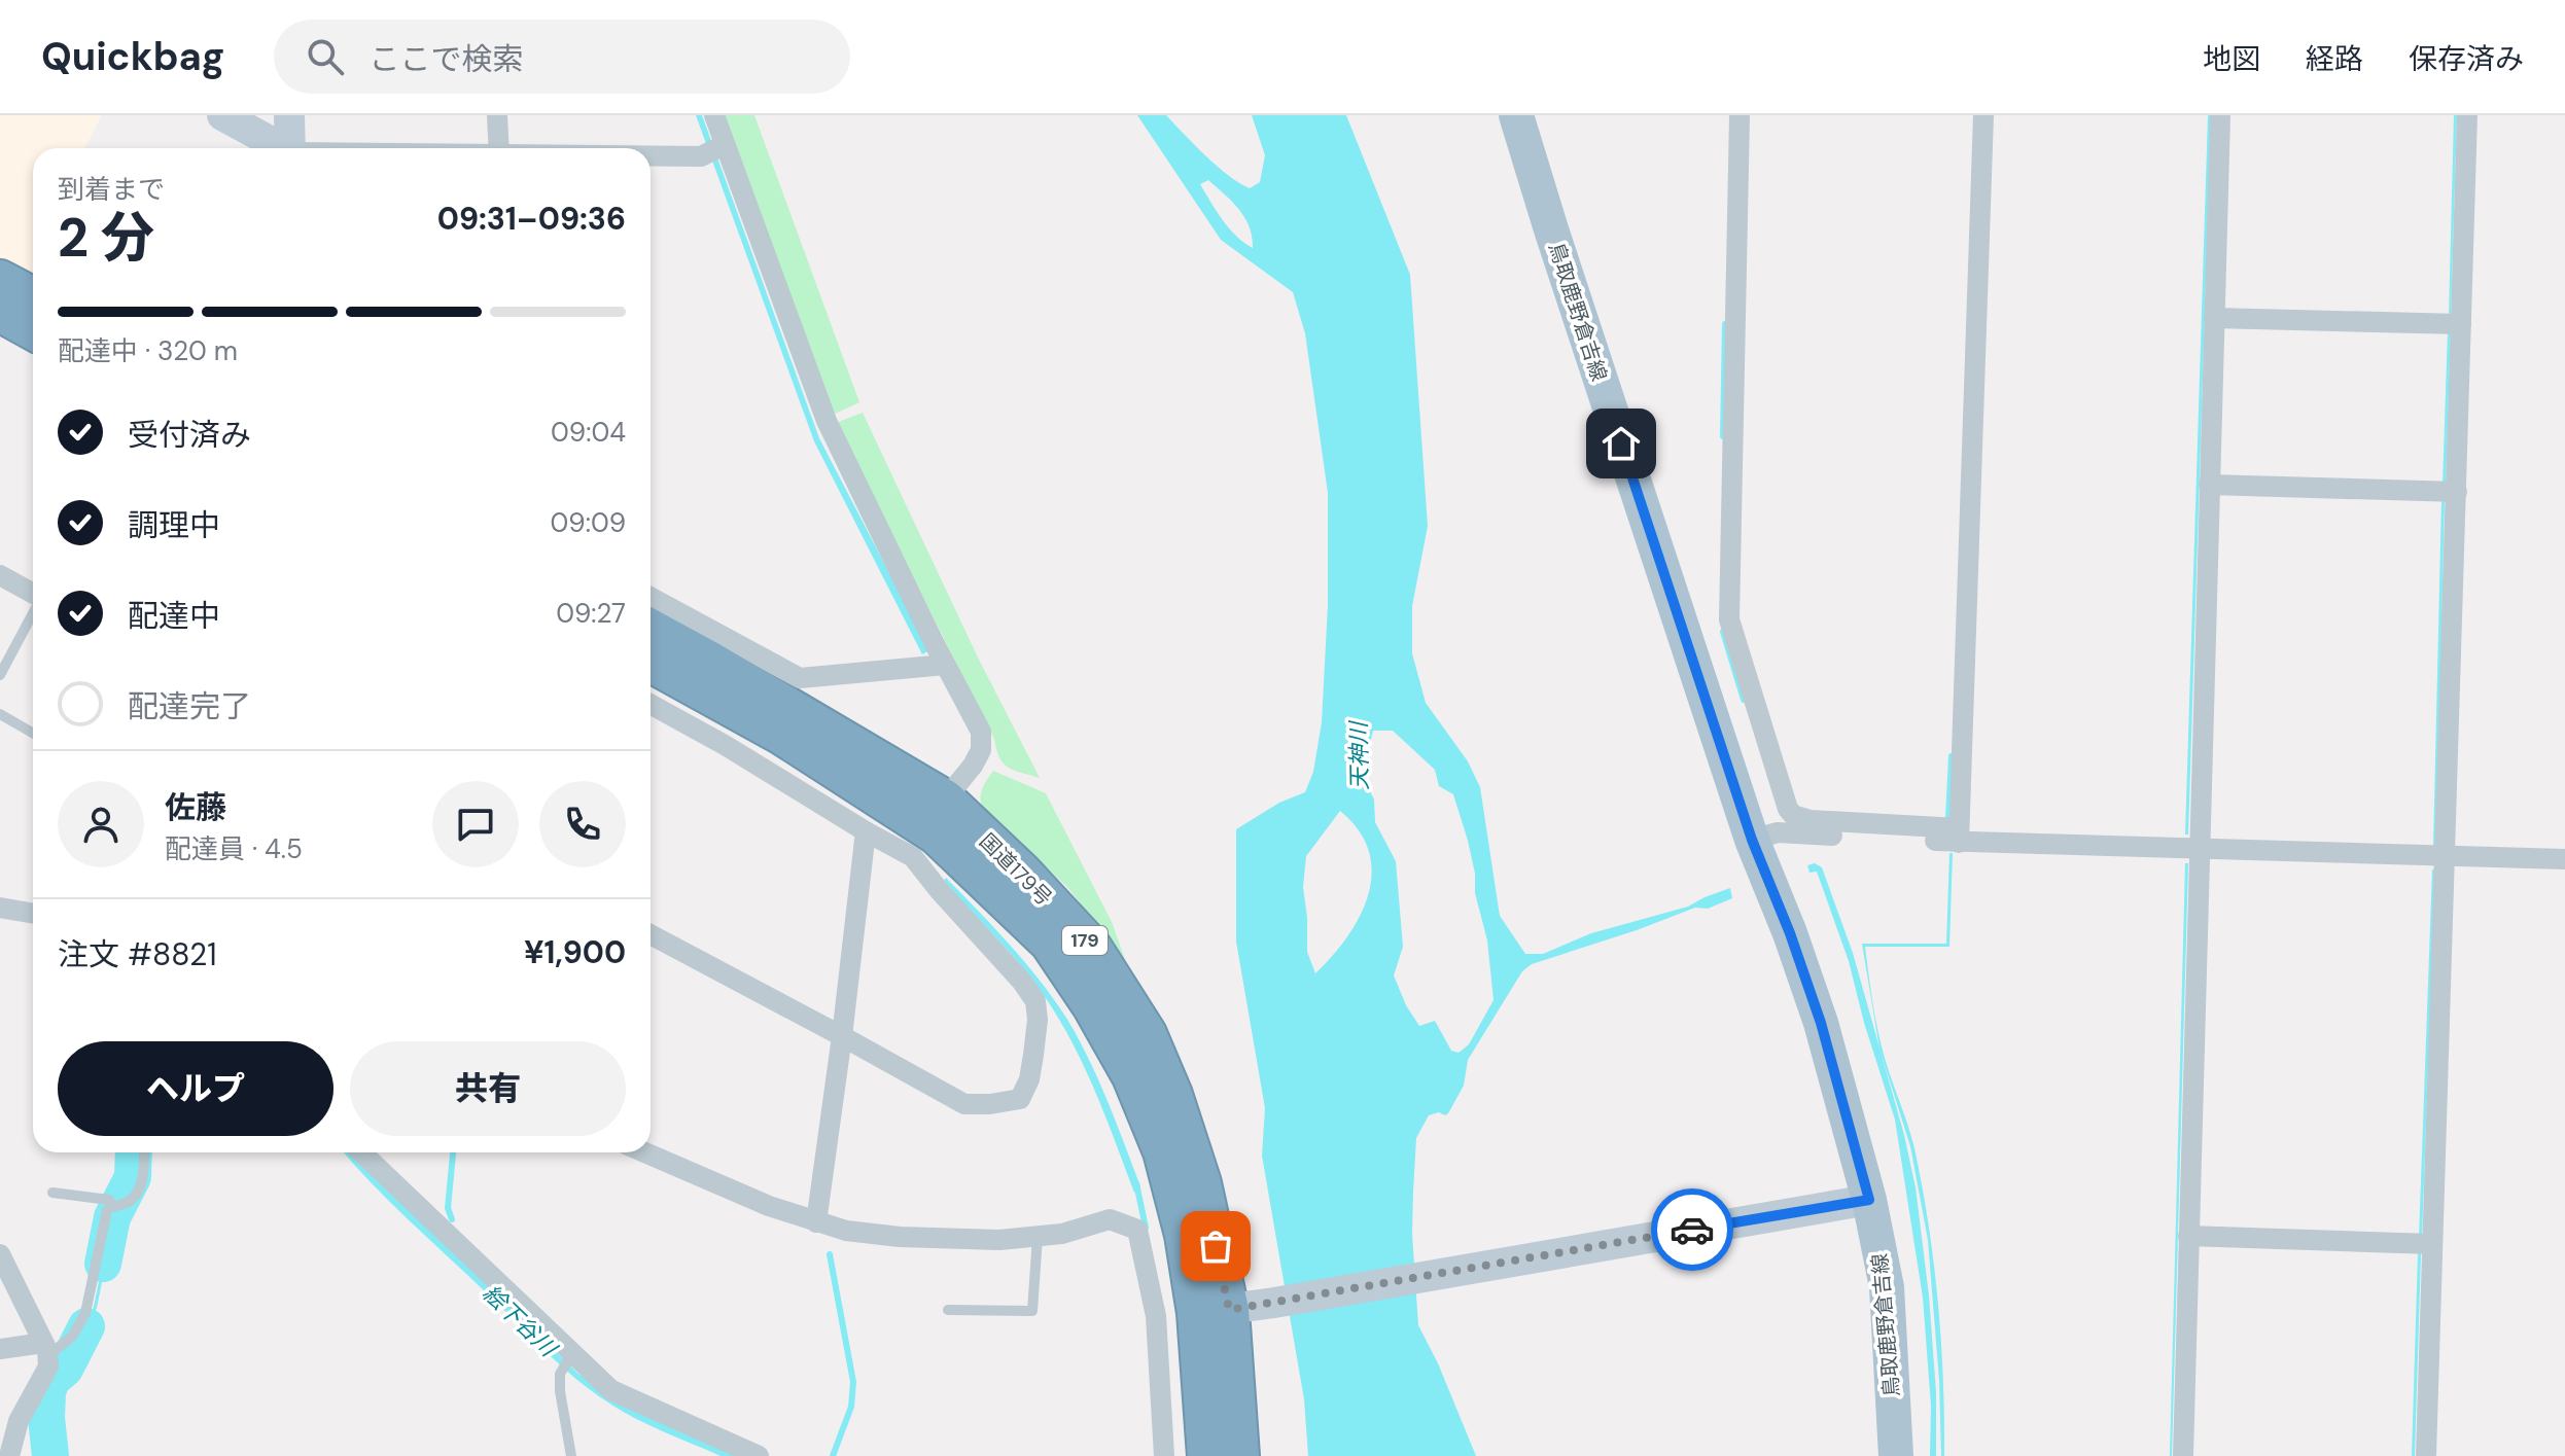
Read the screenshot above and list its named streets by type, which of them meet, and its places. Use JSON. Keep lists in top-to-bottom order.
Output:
{
  "streets": {
    "highway": ["国道179号", "179"],
    "main road": ["鳥取鹿野倉吉線"]
  },
  "water": ["天神川", "絵下谷川"],
  "page": {
    "header": "Quickbag",
    "search": "ここで検索",
    "nav": ["地図", "経路", "保存済み"],
    "heading": ["2 分", "到着まで", "09:31–09:36"],
    "panel": [
      "佐藤",
      "配達員 · 4.5",
      "注文 #8821",
      "¥1,900"
    ],
    "bar": "配達中 · 320 m",
    "list": [
      ["受付済み", "09:04"],
      ["調理中", "09:09"],
      ["配達中", "09:27"],
      "配達完了"
    ],
    "buttons": ["ヘルプ", "共有"]
  }
}
